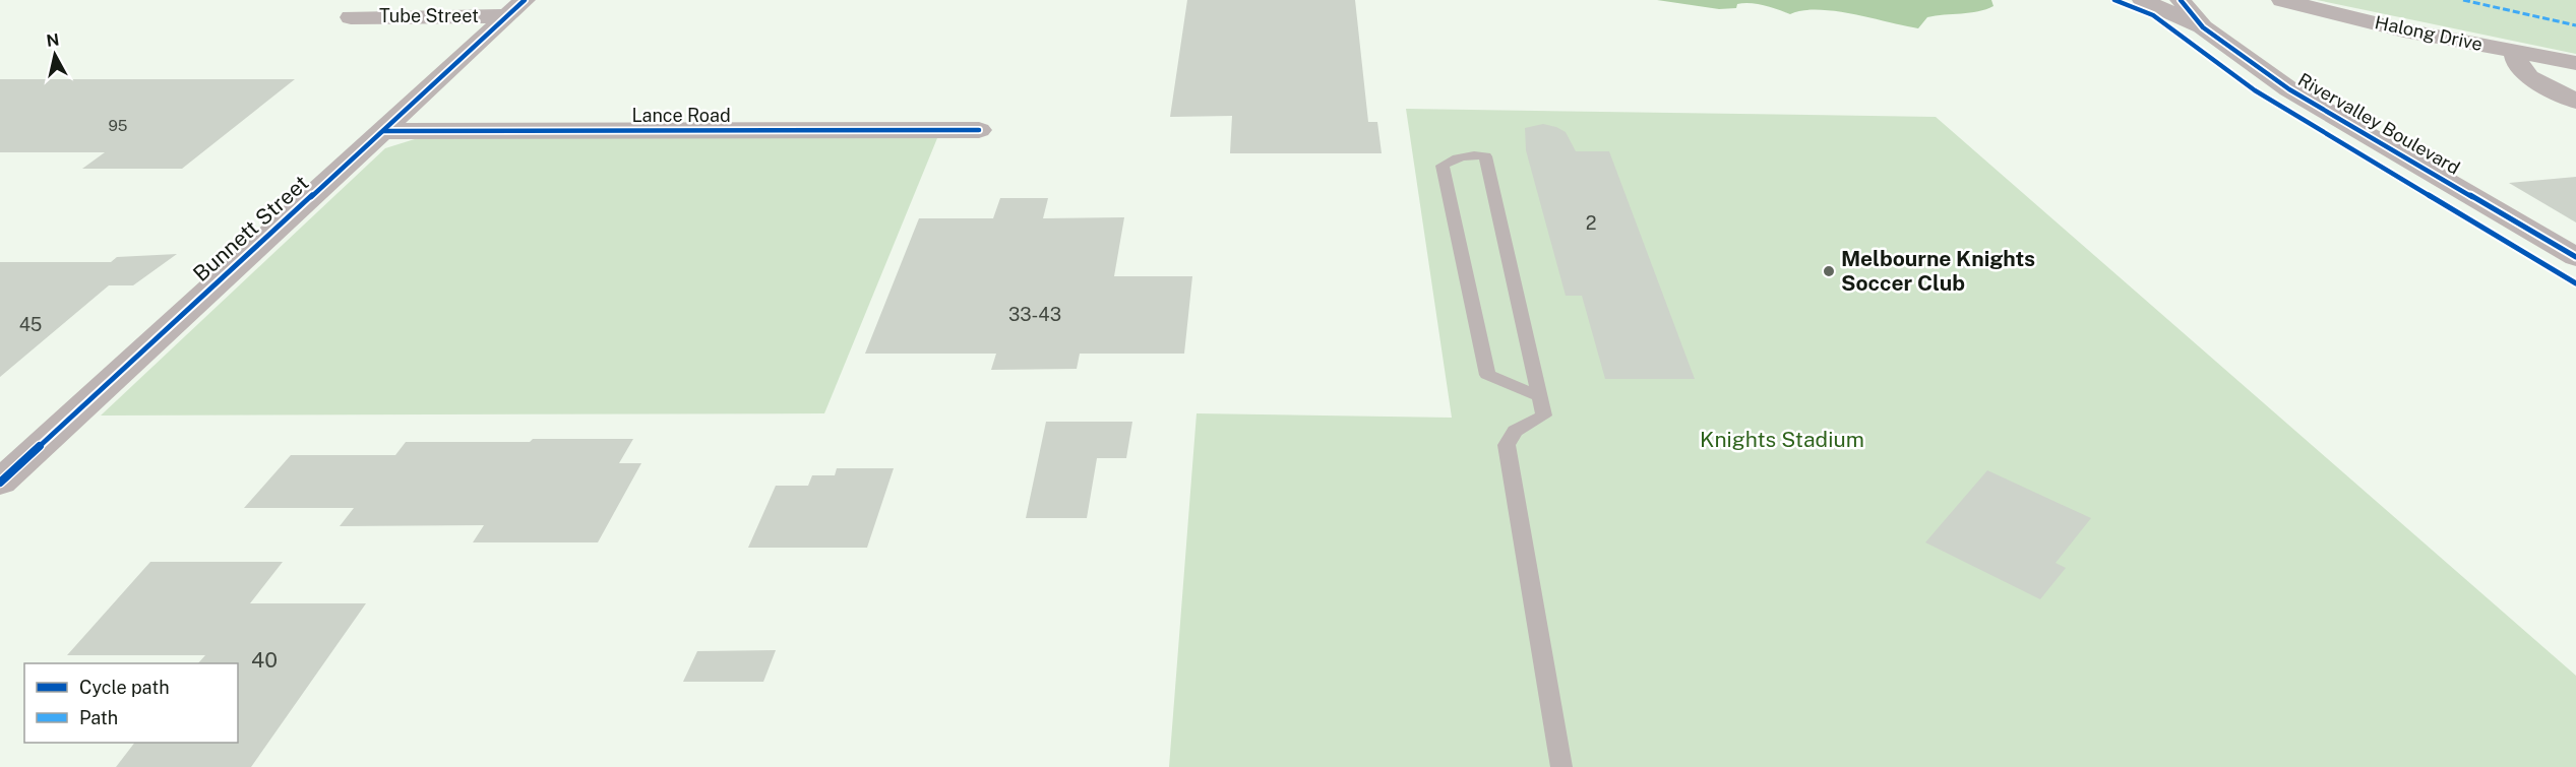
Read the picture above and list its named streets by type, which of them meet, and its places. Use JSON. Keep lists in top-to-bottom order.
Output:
{
  "streets": {
    "street": [
      "Tube Street",
      "Halong Drive",
      "Lance Road",
      "Rivervalley Boulevard",
      "Bunnett Street"
    ]
  },
  "crossings": [
    ["Tube Street", "Bunnett Street"],
    ["Lance Road", "Bunnett Street"]
  ],
  "parks": ["Knights Stadium"],
  "places": ["Melbourne Knights Soccer Club"],
  "house_numbers": [
    "95",
    "2",
    "33-43",
    "45",
    "40"
  ],
  "legend": ["Cycle path", "Path"],
  "north": "top"
}
